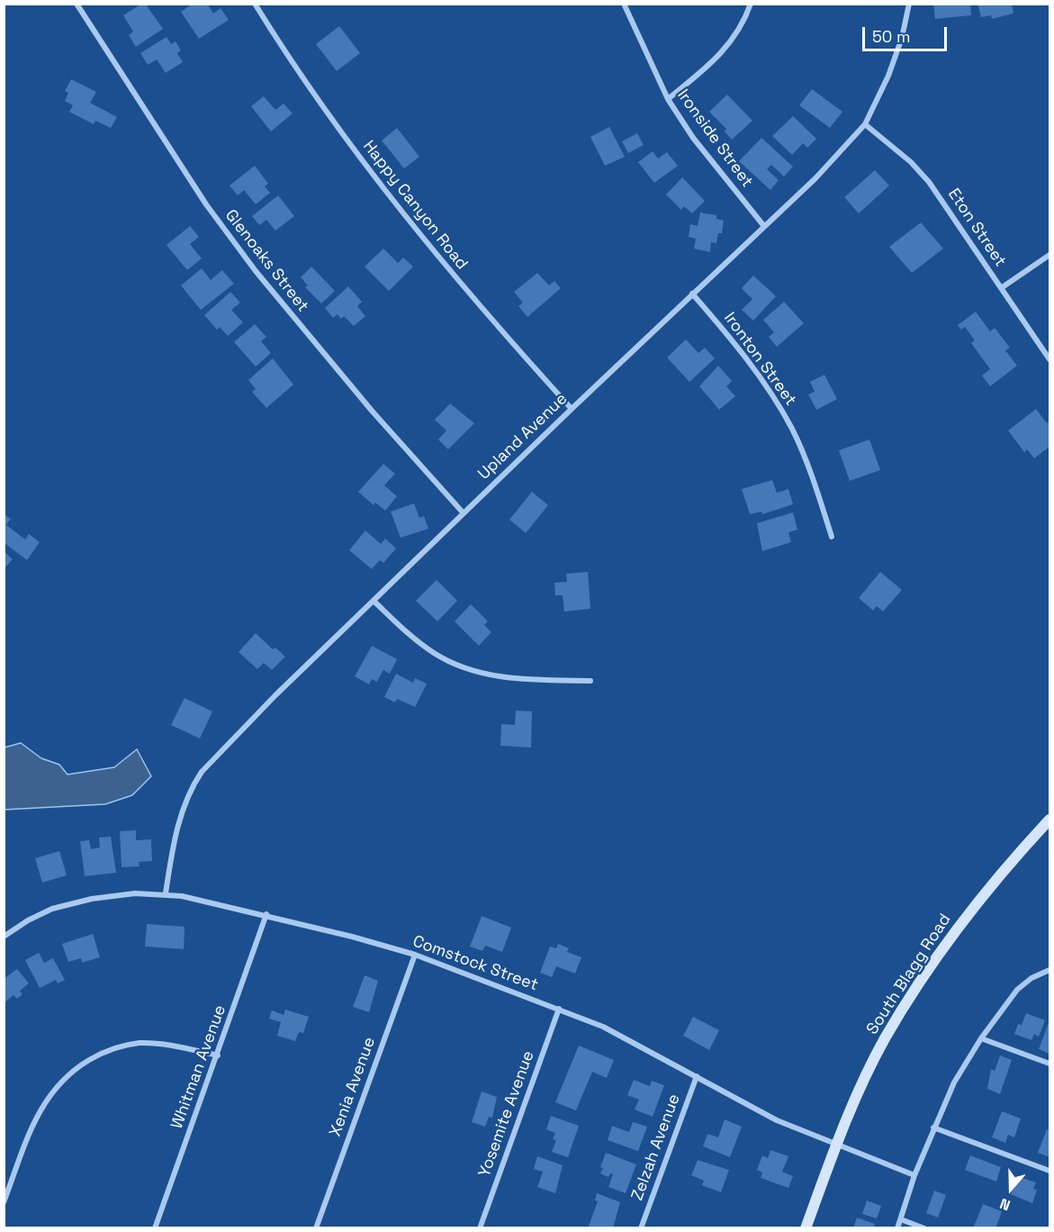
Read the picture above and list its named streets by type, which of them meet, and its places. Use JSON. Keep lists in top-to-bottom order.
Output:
{
  "streets": {
    "main road": ["South Blagg Road"],
    "street": [
      "Ironside Street",
      "Happy Canyon Road",
      "Eton Street",
      "Glenoaks Street",
      "Ironton Street",
      "Upland Avenue",
      "Comstock Street",
      "Whitman Avenue",
      "Xenia Avenue",
      "Yosemite Avenue",
      "Zelzah Avenue"
    ]
  },
  "crossings": [
    ["Ironside Street", "Upland Avenue"],
    ["Happy Canyon Road", "Upland Avenue"],
    ["Eton Street", "Upland Avenue"],
    ["Glenoaks Street", "Upland Avenue"],
    ["Ironton Street", "Upland Avenue"],
    ["Upland Avenue", "Comstock Street"],
    ["Comstock Street", "South Blagg Road"],
    ["Comstock Street", "Whitman Avenue"],
    ["Comstock Street", "Xenia Avenue"],
    ["Comstock Street", "Yosemite Avenue"],
    ["Comstock Street", "Zelzah Avenue"]
  ],
  "scale_bar": "50 m",
  "north": "bottom"
}
